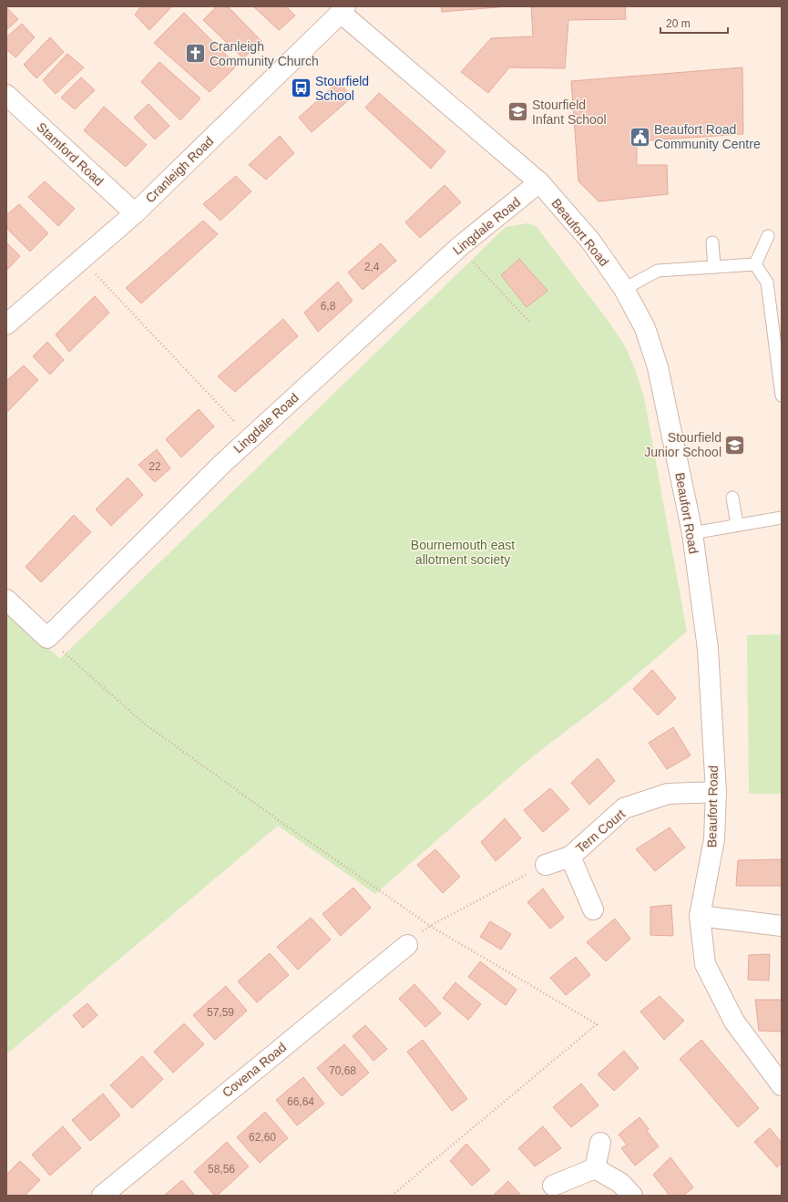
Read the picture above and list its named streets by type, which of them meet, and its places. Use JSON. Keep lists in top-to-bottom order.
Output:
{
  "streets": {
    "street": [
      "Stamford Road",
      "Cranleigh Road",
      "Lingdale Road",
      "Beaufort Road",
      "Tern Court",
      "Covena Road"
    ]
  },
  "crossings": [
    ["Stamford Road", "Cranleigh Road"],
    ["Cranleigh Road", "Beaufort Road"],
    ["Lingdale Road", "Beaufort Road"],
    ["Beaufort Road", "Tern Court"]
  ],
  "parks": ["Bournemouth east allotment society"],
  "places": {
    "church": ["Cranleigh Community Church"],
    "bus stop": ["Stourfield School"],
    "school or university": ["Stourfield Infant School", "Stourfield Junior School"],
    "public building": ["Beaufort Road Community Centre"]
  },
  "house_numbers": [
    "2,4",
    "6,8",
    "22",
    "57,59",
    "70,68",
    "66,64",
    "62,60",
    "58,56"
  ],
  "scale_bar": "20 m"
}
